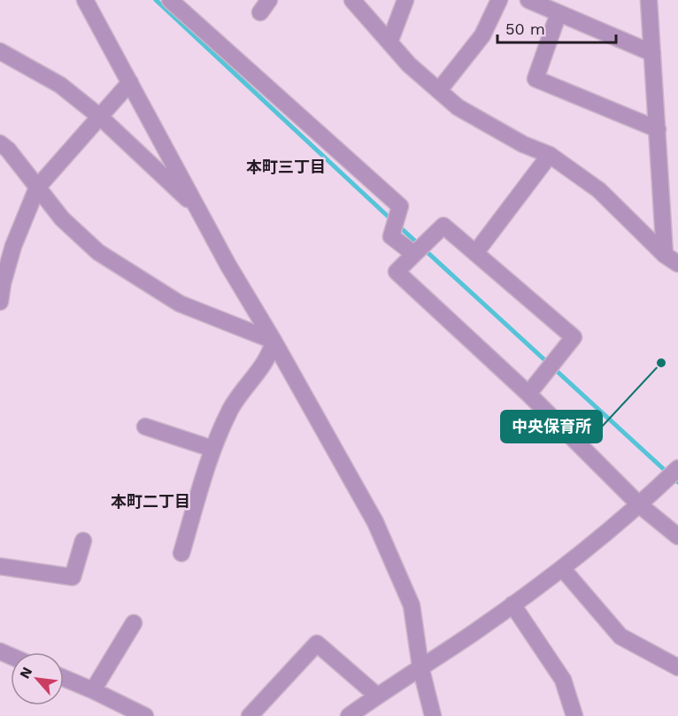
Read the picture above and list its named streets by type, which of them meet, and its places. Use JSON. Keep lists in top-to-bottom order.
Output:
{
  "districts": ["本町三丁目", "本町二丁目"],
  "places": ["中央保育所"],
  "scale_bar": "50 m",
  "north": "top left"
}
